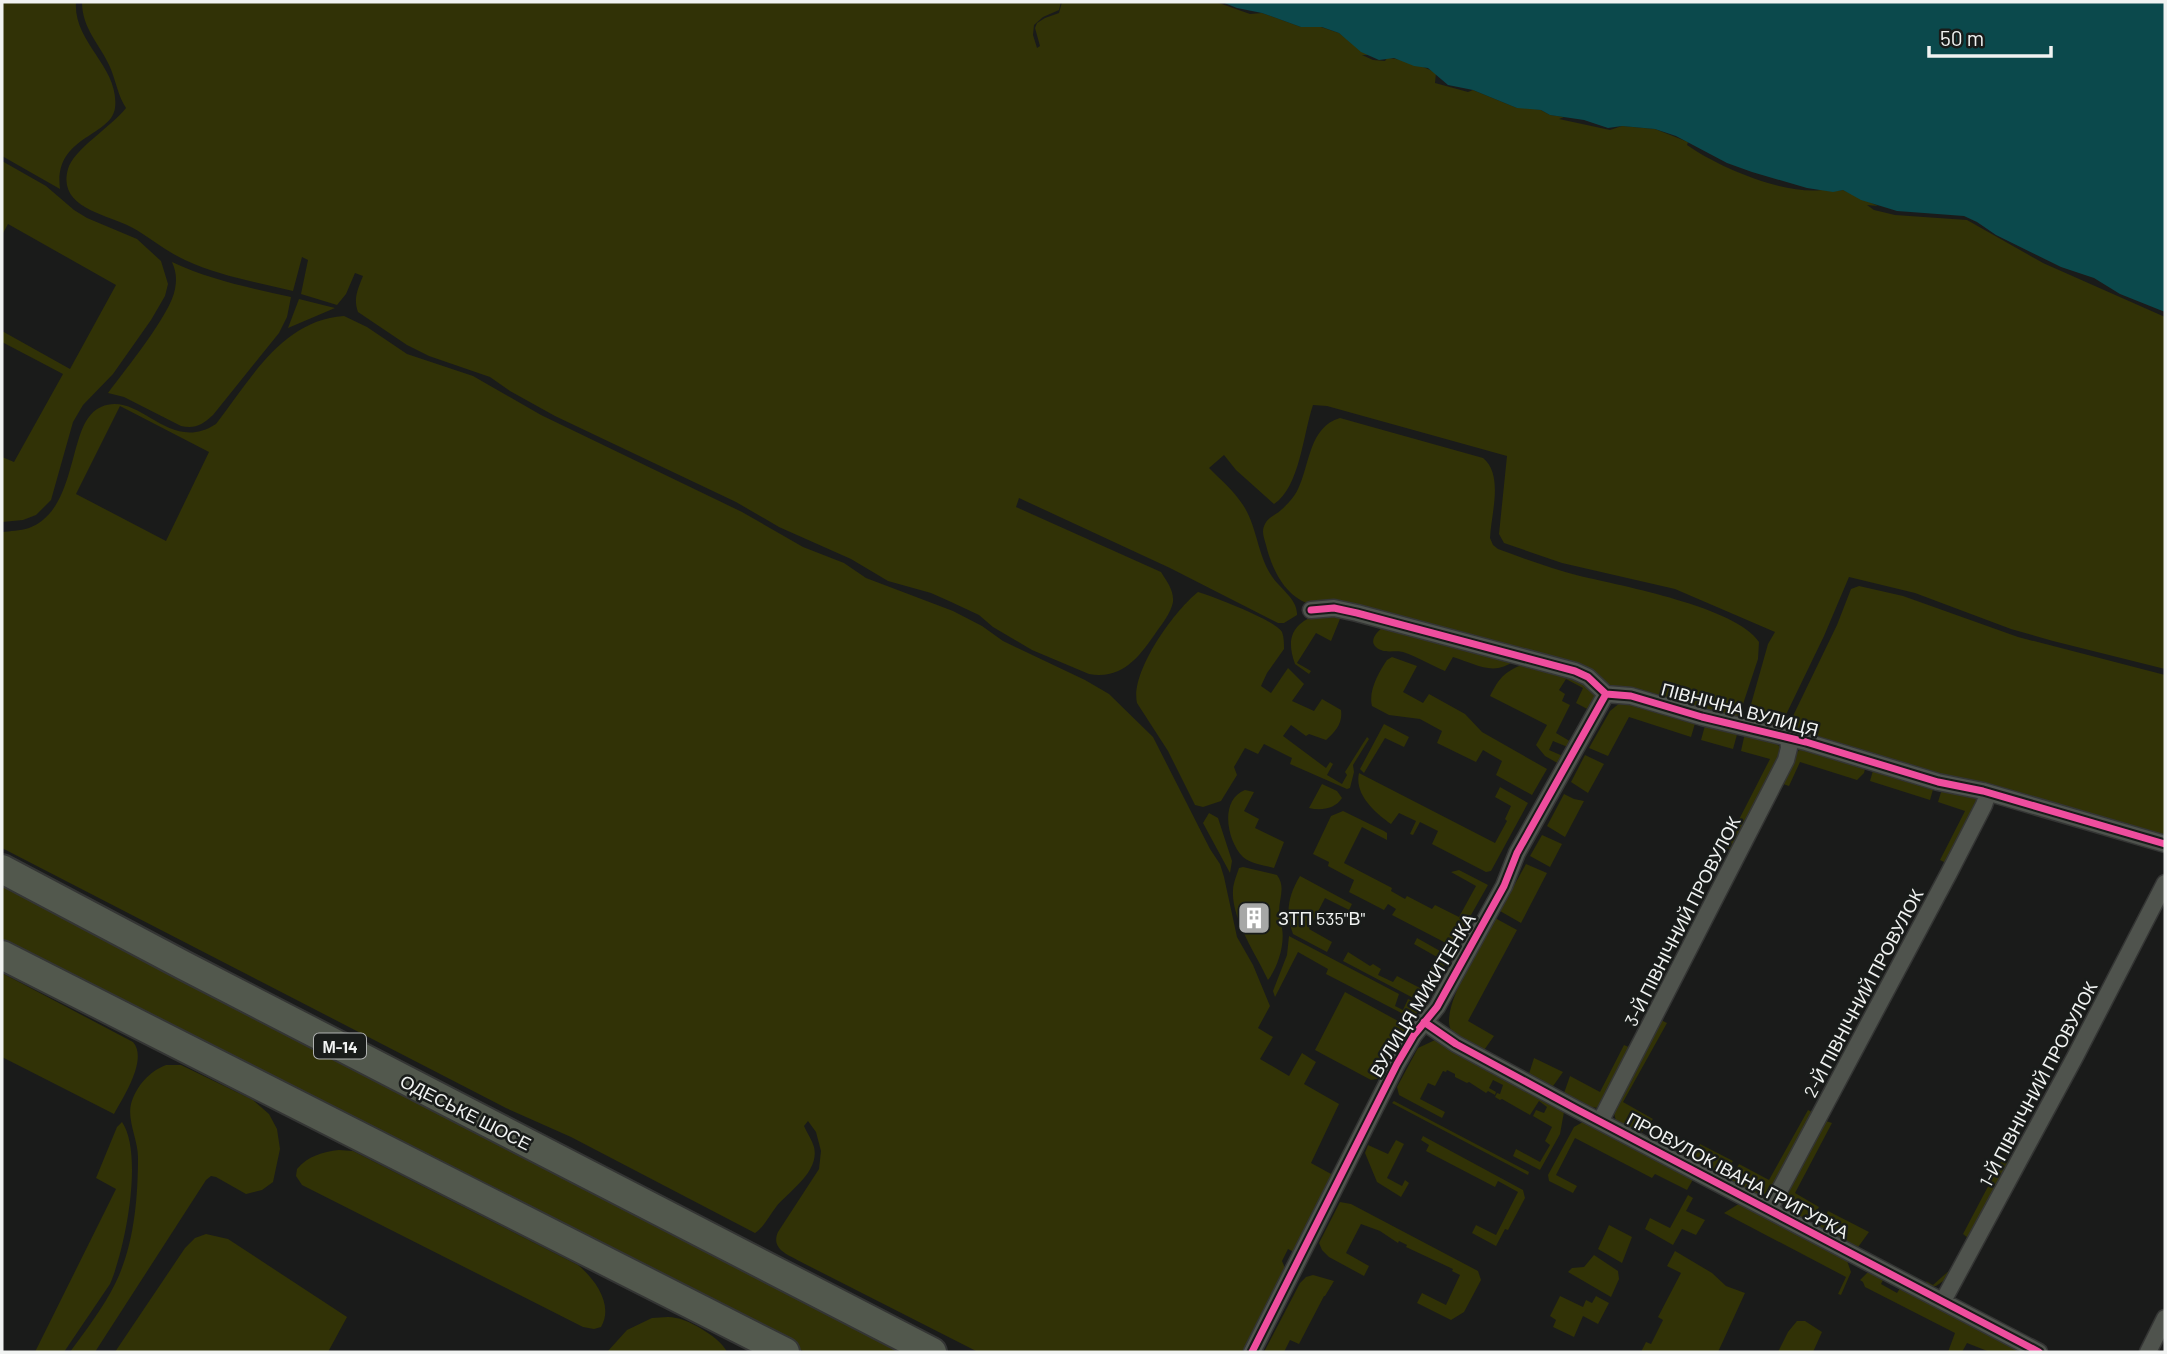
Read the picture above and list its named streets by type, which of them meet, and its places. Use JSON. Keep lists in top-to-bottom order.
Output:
{
  "streets": {
    "highway": ["М-14", "ОДЕСЬКЕ ШОСЕ"],
    "street": [
      "ПІВНІЧНА ВУЛИЦЯ",
      "3-Й ПІВНІЧНИЙ ПРОВУЛОК",
      "2-Й ПІВНІЧНИЙ ПРОВУЛОК",
      "ВУЛИЦЯ МИКИТЕНКА",
      "1-Й ПІВНІЧНИЙ ПРОВУЛОК",
      "ПРОВУЛОК ІВАНА ГРИГУРКА"
    ]
  },
  "crossings": [
    ["ПІВНІЧНА ВУЛИЦЯ", "3-Й ПІВНІЧНИЙ ПРОВУЛОК"],
    ["ПІВНІЧНА ВУЛИЦЯ", "2-Й ПІВНІЧНИЙ ПРОВУЛОК"],
    ["ПІВНІЧНА ВУЛИЦЯ", "ВУЛИЦЯ МИКИТЕНКА"],
    ["3-Й ПІВНІЧНИЙ ПРОВУЛОК", "ПРОВУЛОК ІВАНА ГРИГУРКА"],
    ["2-Й ПІВНІЧНИЙ ПРОВУЛОК", "ПРОВУЛОК ІВАНА ГРИГУРКА"],
    ["ВУЛИЦЯ МИКИТЕНКА", "ПРОВУЛОК ІВАНА ГРИГУРКА"],
    ["1-Й ПІВНІЧНИЙ ПРОВУЛОК", "ПРОВУЛОК ІВАНА ГРИГУРКА"]
  ],
  "places": {
    "building": ["ЗТП 535\"В\""]
  },
  "scale_bar": "50 m"
}
